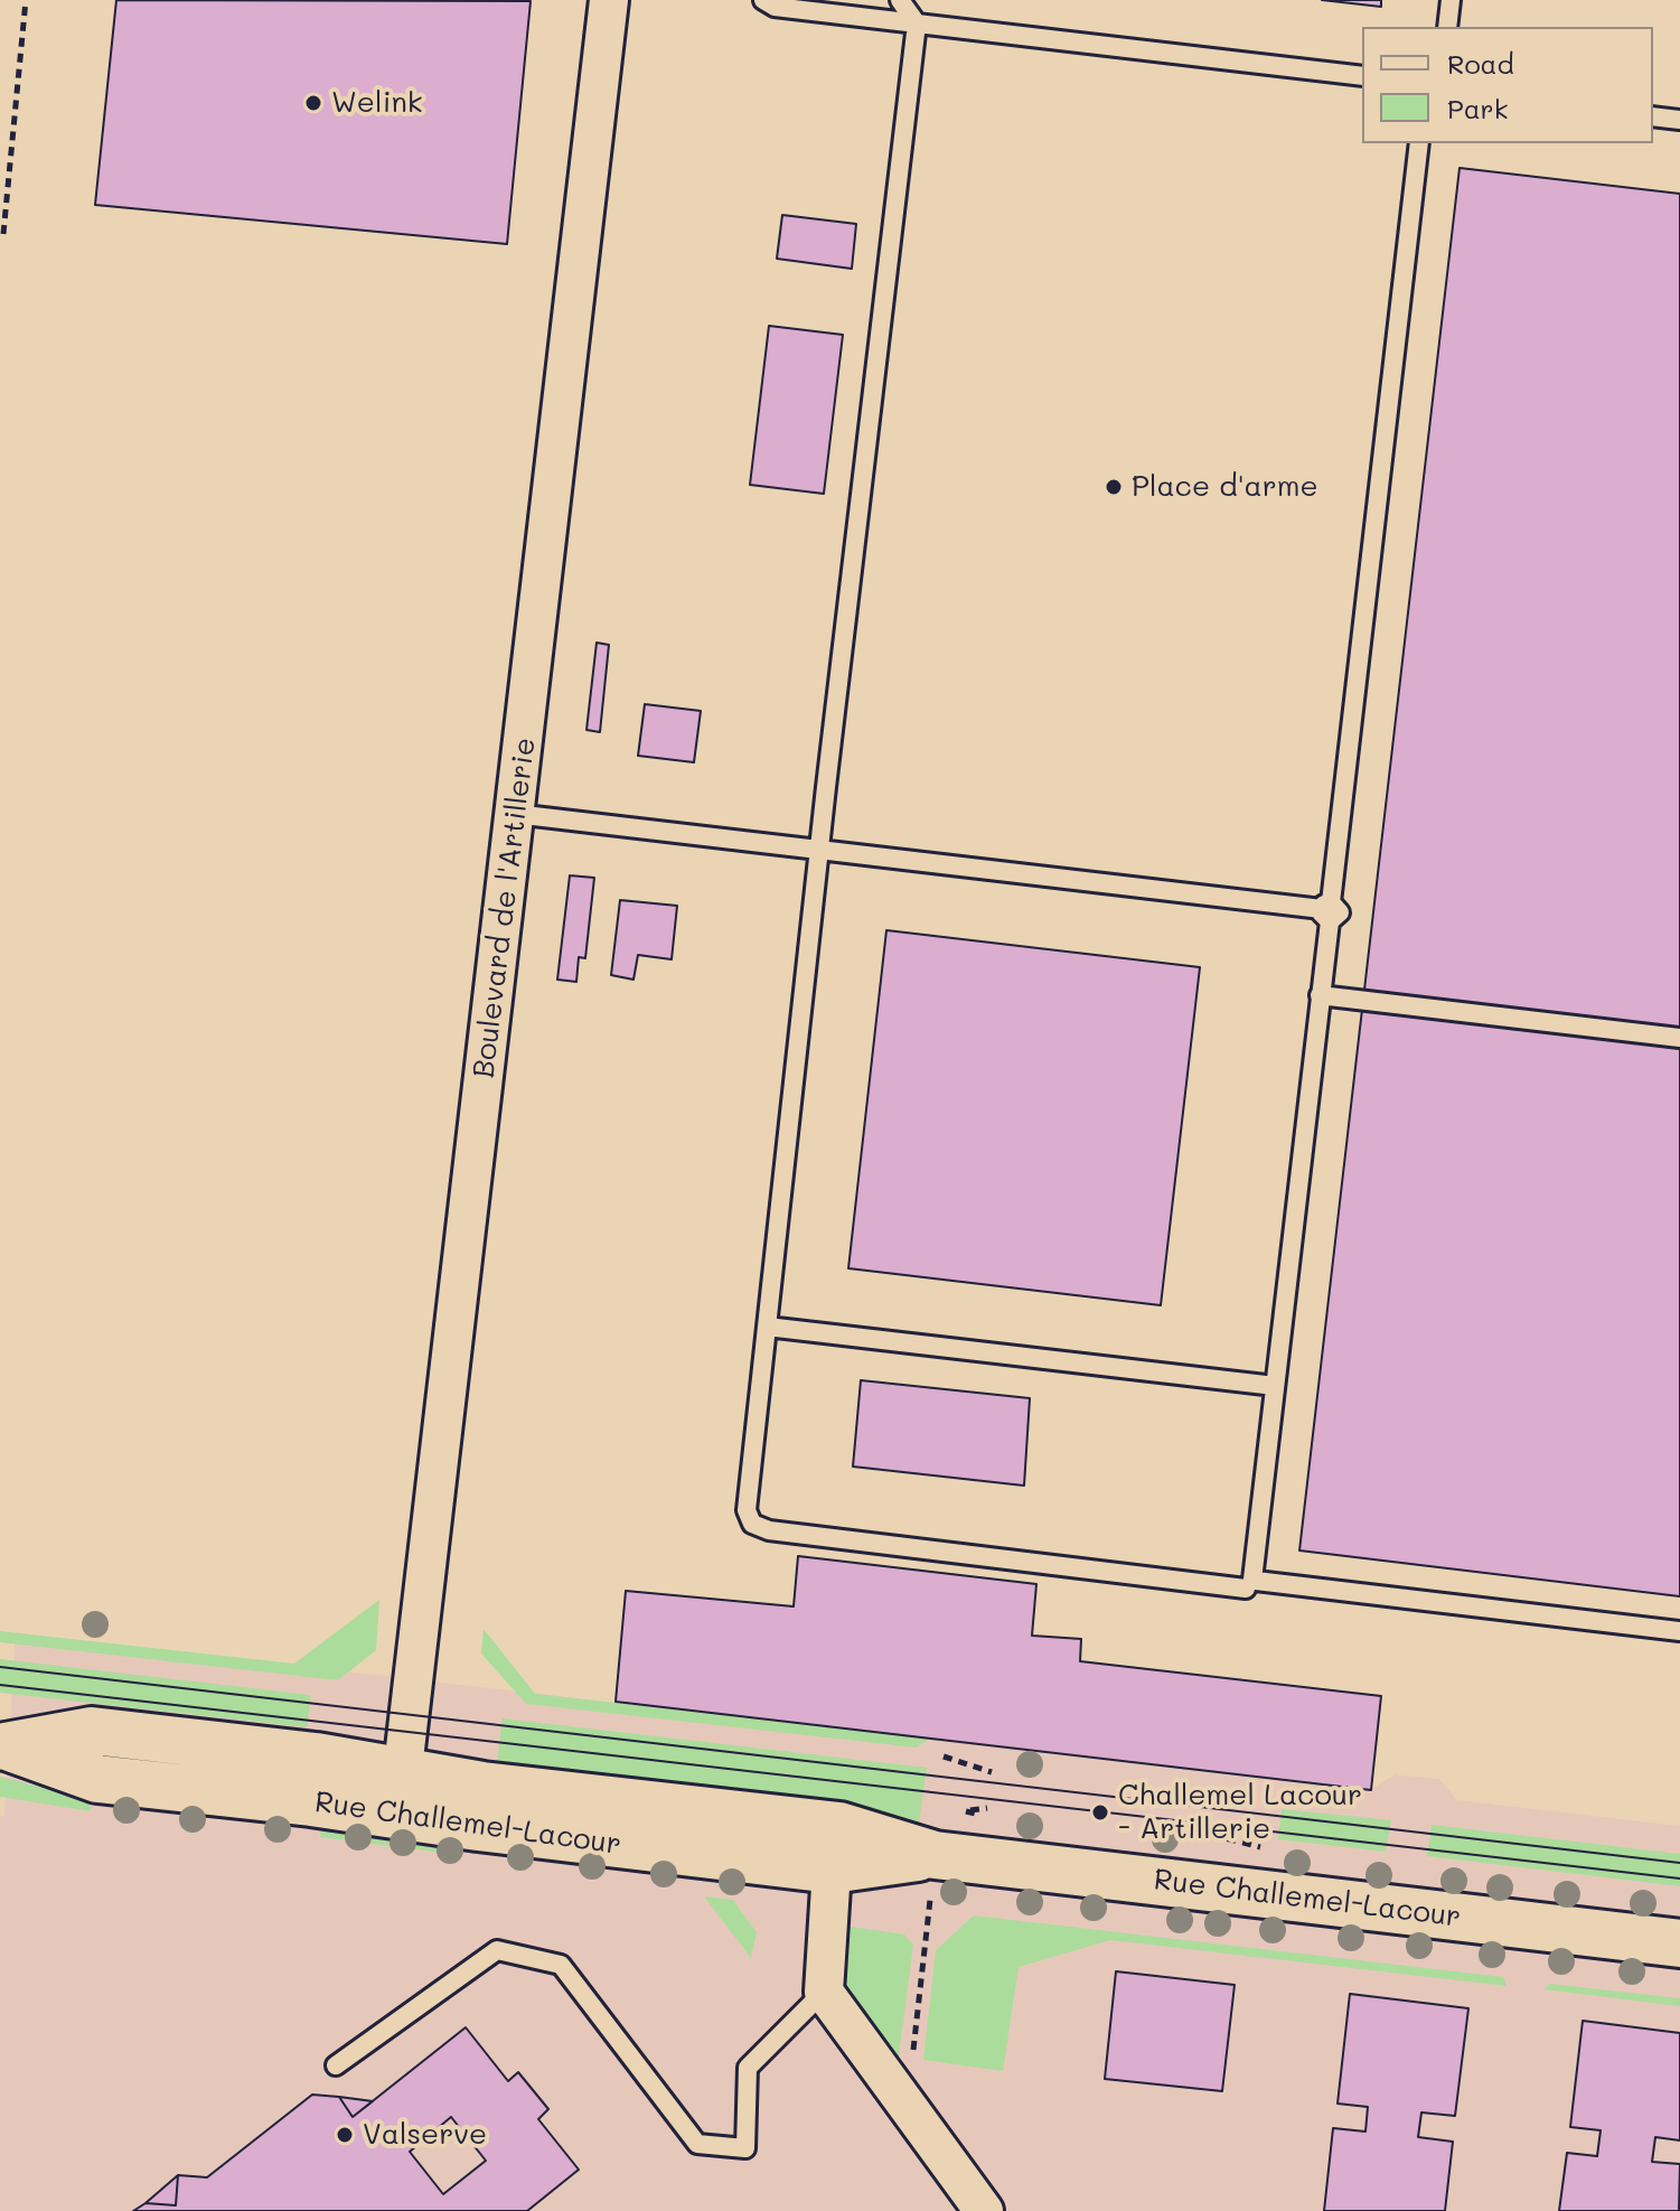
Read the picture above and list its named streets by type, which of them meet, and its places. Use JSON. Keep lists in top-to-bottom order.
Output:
{
  "streets": {
    "street": ["Boulevard de l'Artillerie", "Rue Challemel-Lacour"]
  },
  "crossings": [
    ["Boulevard de l'Artillerie", "Rue Challemel-Lacour"]
  ],
  "places": [
    "Welink",
    "Place d'arme",
    "Challemel Lacour - Artillerie",
    "Valserve"
  ],
  "legend": ["Road", "Park"]
}
